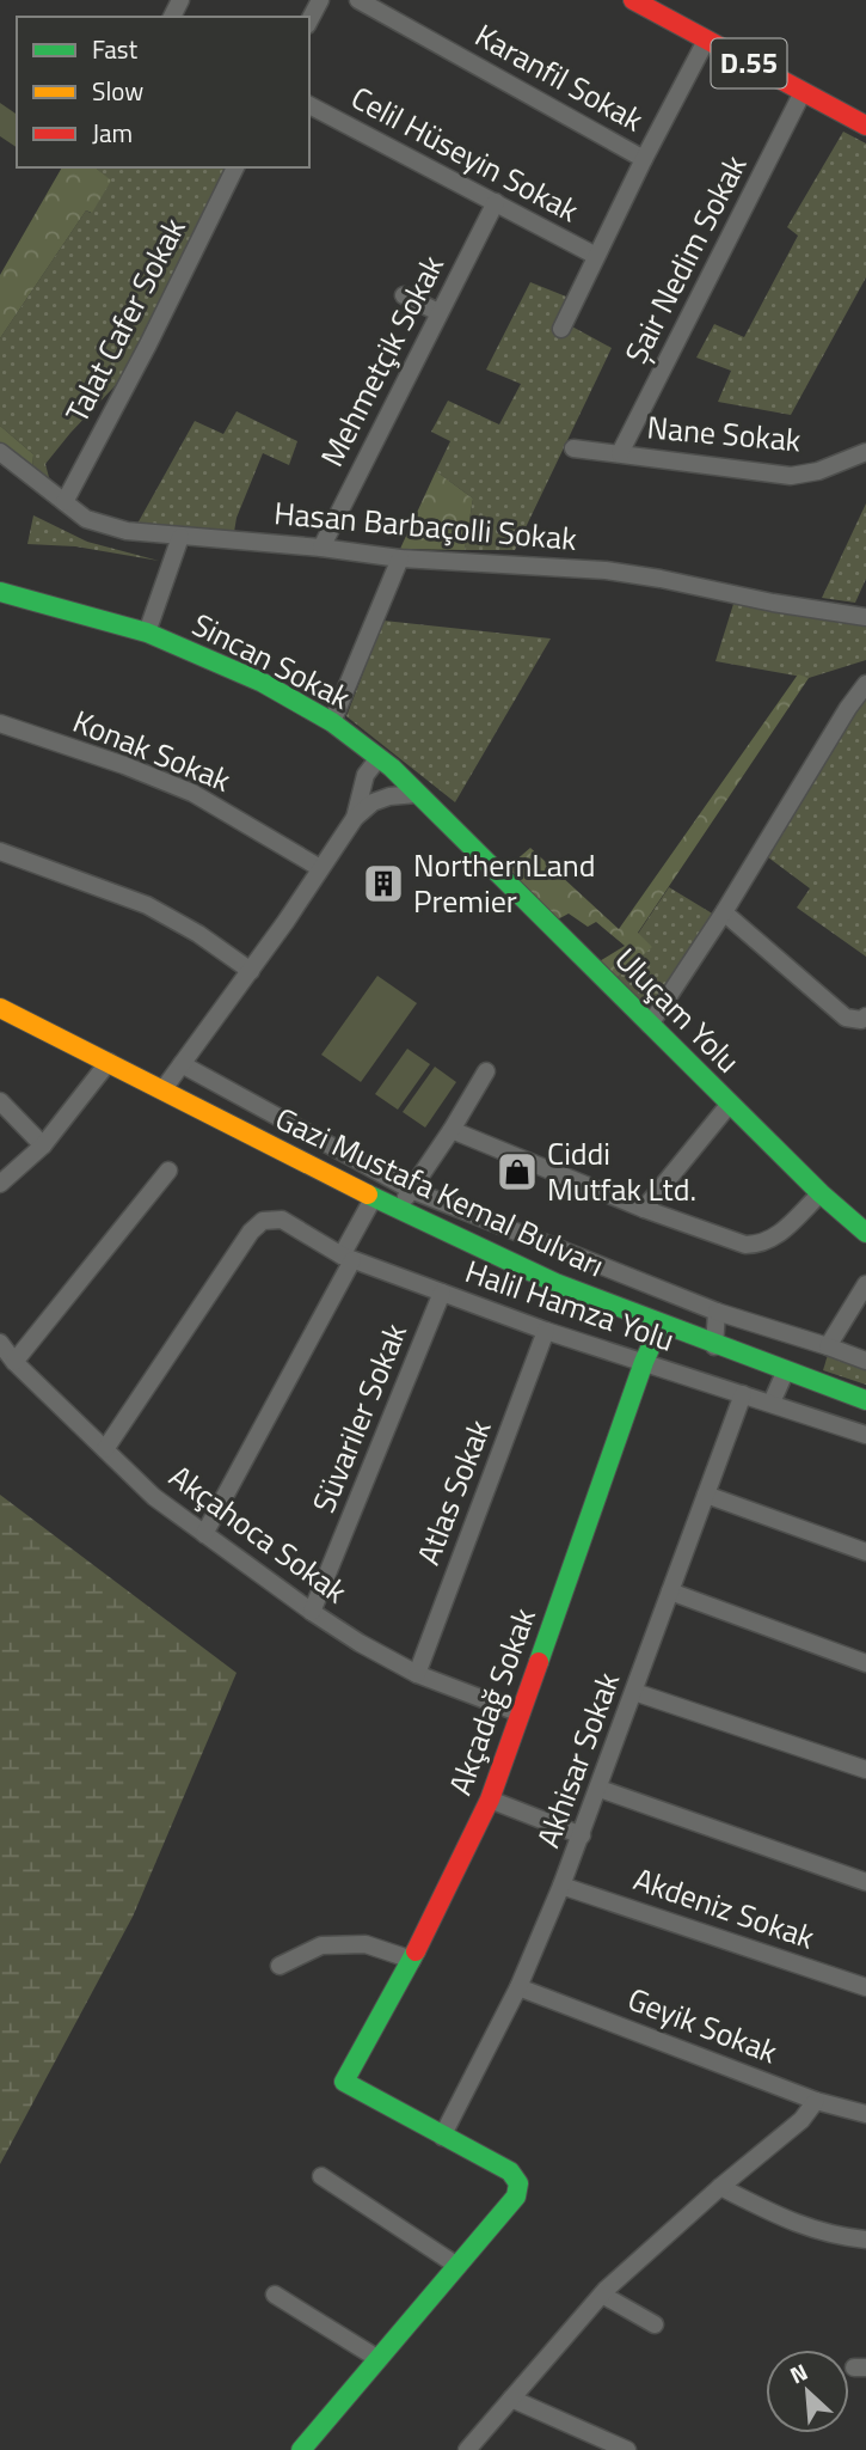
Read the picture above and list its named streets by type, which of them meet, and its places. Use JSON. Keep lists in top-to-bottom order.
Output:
{
  "streets": {
    "street": [
      "D.55",
      "Karanfil Sokak",
      "Celil Hüseyin Sokak",
      "Şair Nedim Sokak",
      "Talat Cafer Sokak",
      "Mehmetçik Sokak",
      "Nane Sokak",
      "Hasan Barbaçolli Sokak",
      "Sincan Sokak",
      "Konak Sokak",
      "Uluçam Yolu",
      "Gazi Mustafa Kemal Bulvarı",
      "Halil Hamza Yolu",
      "Süvariler Sokak",
      "Atlas Sokak",
      "Akçahoca Sokak",
      "Akçadağ Sokak",
      "Akhisar Sokak",
      "Akdeniz Sokak",
      "Geyik Sokak"
    ]
  },
  "crossings": [
    ["D.55", "Şair Nedim Sokak"],
    ["Celil Hüseyin Sokak", "Mehmetçik Sokak"],
    ["Şair Nedim Sokak", "Nane Sokak"],
    ["Talat Cafer Sokak", "Hasan Barbaçolli Sokak"],
    ["Mehmetçik Sokak", "Hasan Barbaçolli Sokak"],
    ["Sincan Sokak", "Uluçam Yolu"],
    ["Gazi Mustafa Kemal Bulvarı", "Akçadağ Sokak"],
    ["Halil Hamza Yolu", "Süvariler Sokak"],
    ["Halil Hamza Yolu", "Atlas Sokak"],
    ["Halil Hamza Yolu", "Akçahoca Sokak"],
    ["Halil Hamza Yolu", "Akçadağ Sokak"],
    ["Halil Hamza Yolu", "Akhisar Sokak"],
    ["Süvariler Sokak", "Akçahoca Sokak"],
    ["Atlas Sokak", "Akçahoca Sokak"],
    ["Akçahoca Sokak", "Akçadağ Sokak"],
    ["Akçadağ Sokak", "Akhisar Sokak"],
    ["Akhisar Sokak", "Akdeniz Sokak"],
    ["Akhisar Sokak", "Geyik Sokak"]
  ],
  "places": {
    "building": ["NorthernLand Premier"],
    "shop": ["Ciddi Mutfak Ltd."]
  },
  "legend": ["Fast", "Slow", "Jam"],
  "north": "top left"
}
